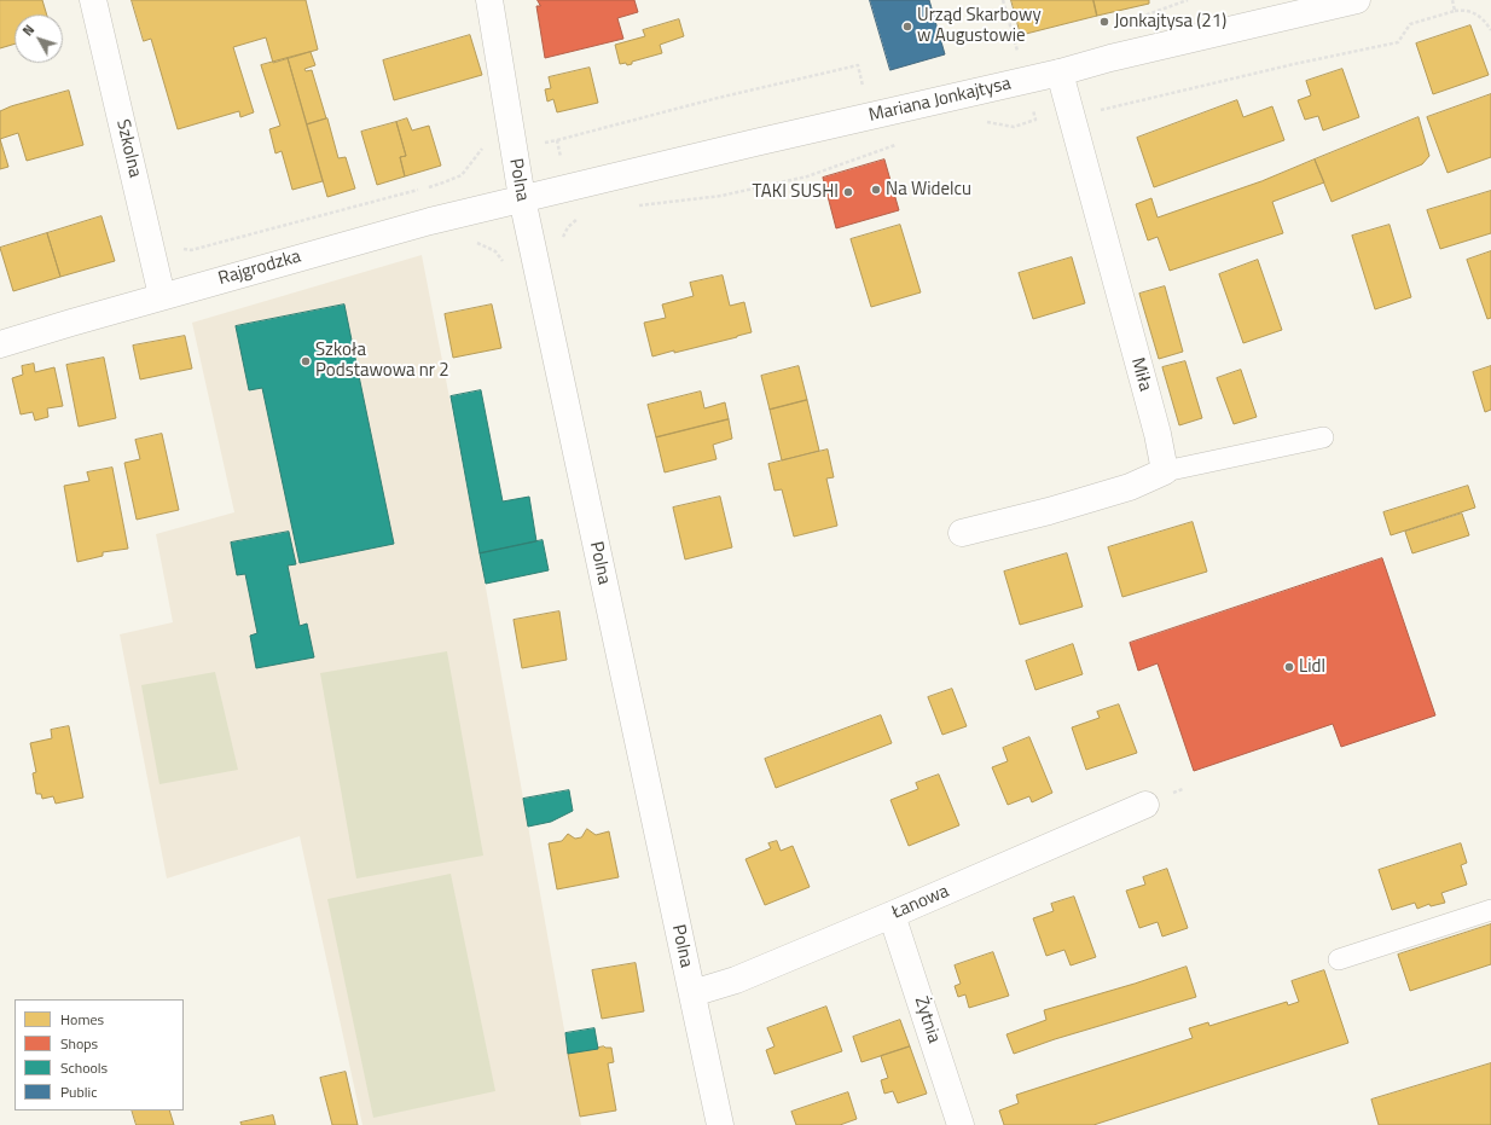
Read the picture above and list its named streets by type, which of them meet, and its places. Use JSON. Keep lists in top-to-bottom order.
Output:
{
  "streets": {
    "street": [
      "Mariana Jonkajtysa",
      "Szkolna",
      "Polna",
      "Rajgrodzka",
      "Miła",
      "Łanowa",
      "Żytnia"
    ]
  },
  "crossings": [
    ["Mariana Jonkajtysa", "Polna"],
    ["Mariana Jonkajtysa", "Rajgrodzka"],
    ["Mariana Jonkajtysa", "Miła"],
    ["Szkolna", "Rajgrodzka"],
    ["Polna", "Rajgrodzka"],
    ["Polna", "Łanowa"],
    ["Łanowa", "Żytnia"]
  ],
  "places": [
    "Jonkajtysa (21)",
    "Urząd Skarbowy w Augustowie",
    "Na Widelcu",
    "TAKI SUSHI",
    "Szkoła Podstawowa nr 2",
    "Lidl"
  ],
  "legend": [
    "Homes",
    "Shops",
    "Schools",
    "Public"
  ],
  "north": "top left"
}
